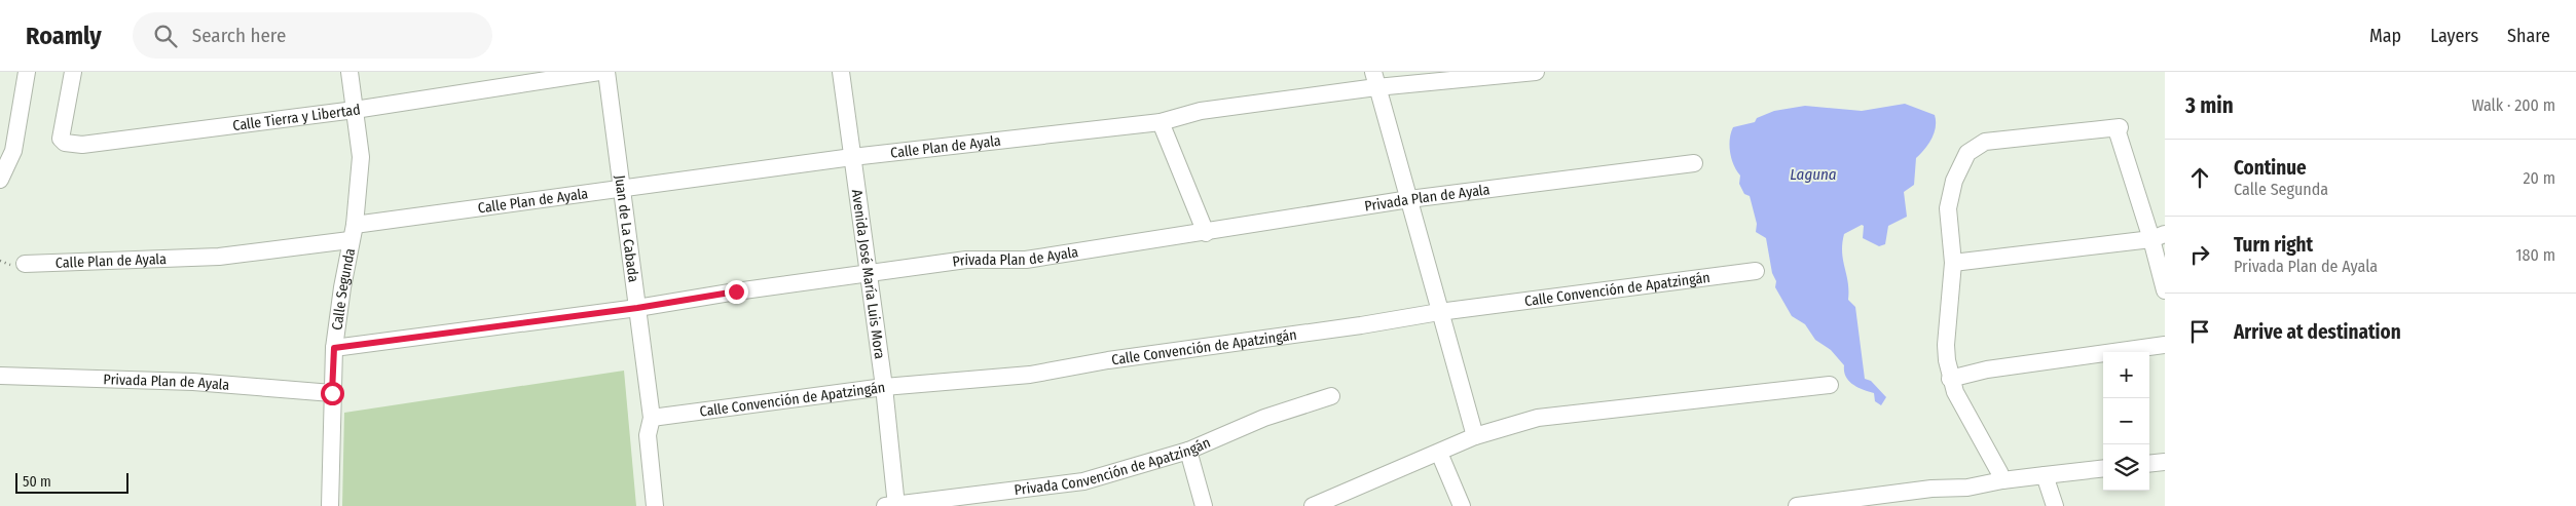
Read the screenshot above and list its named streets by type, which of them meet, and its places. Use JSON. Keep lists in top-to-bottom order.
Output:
{
  "streets": {
    "street": [
      "Calle Tierra y Libertad",
      "Calle Plan de Ayala",
      "Privada Plan de Ayala",
      "Juan de La Cabada",
      "Avenida José María Luis Mora",
      "Calle Segunda",
      "Calle Convención de Apatzingán",
      "Privada Convención de Apatzingán"
    ]
  },
  "crossings": [
    ["Calle Tierra y Libertad", "Calle Segunda"],
    ["Calle Plan de Ayala", "Juan de La Cabada"],
    ["Calle Plan de Ayala", "Avenida José María Luis Mora"],
    ["Calle Plan de Ayala", "Calle Segunda"],
    ["Privada Plan de Ayala", "Juan de La Cabada"],
    ["Privada Plan de Ayala", "Avenida José María Luis Mora"],
    ["Privada Plan de Ayala", "Calle Segunda"],
    ["Juan de La Cabada", "Calle Convención de Apatzingán"],
    ["Avenida José María Luis Mora", "Calle Convención de Apatzingán"],
    ["Avenida José María Luis Mora", "Privada Convención de Apatzingán"]
  ],
  "water": ["Laguna"],
  "scale_bar": "50 m",
  "page": {
    "header": "Roamly",
    "search": "Search here",
    "nav": ["Map", "Layers", "Share"],
    "heading": ["3 min", "Walk · 200 m"],
    "list": [
      ["Continue", "Calle Segunda", "20 m"],
      ["Turn right", "Privada Plan de Ayala", "180 m"],
      "Arrive at destination"
    ],
    "map_buttons": ["+", "−"],
    "scale": "50 m"
  }
}
